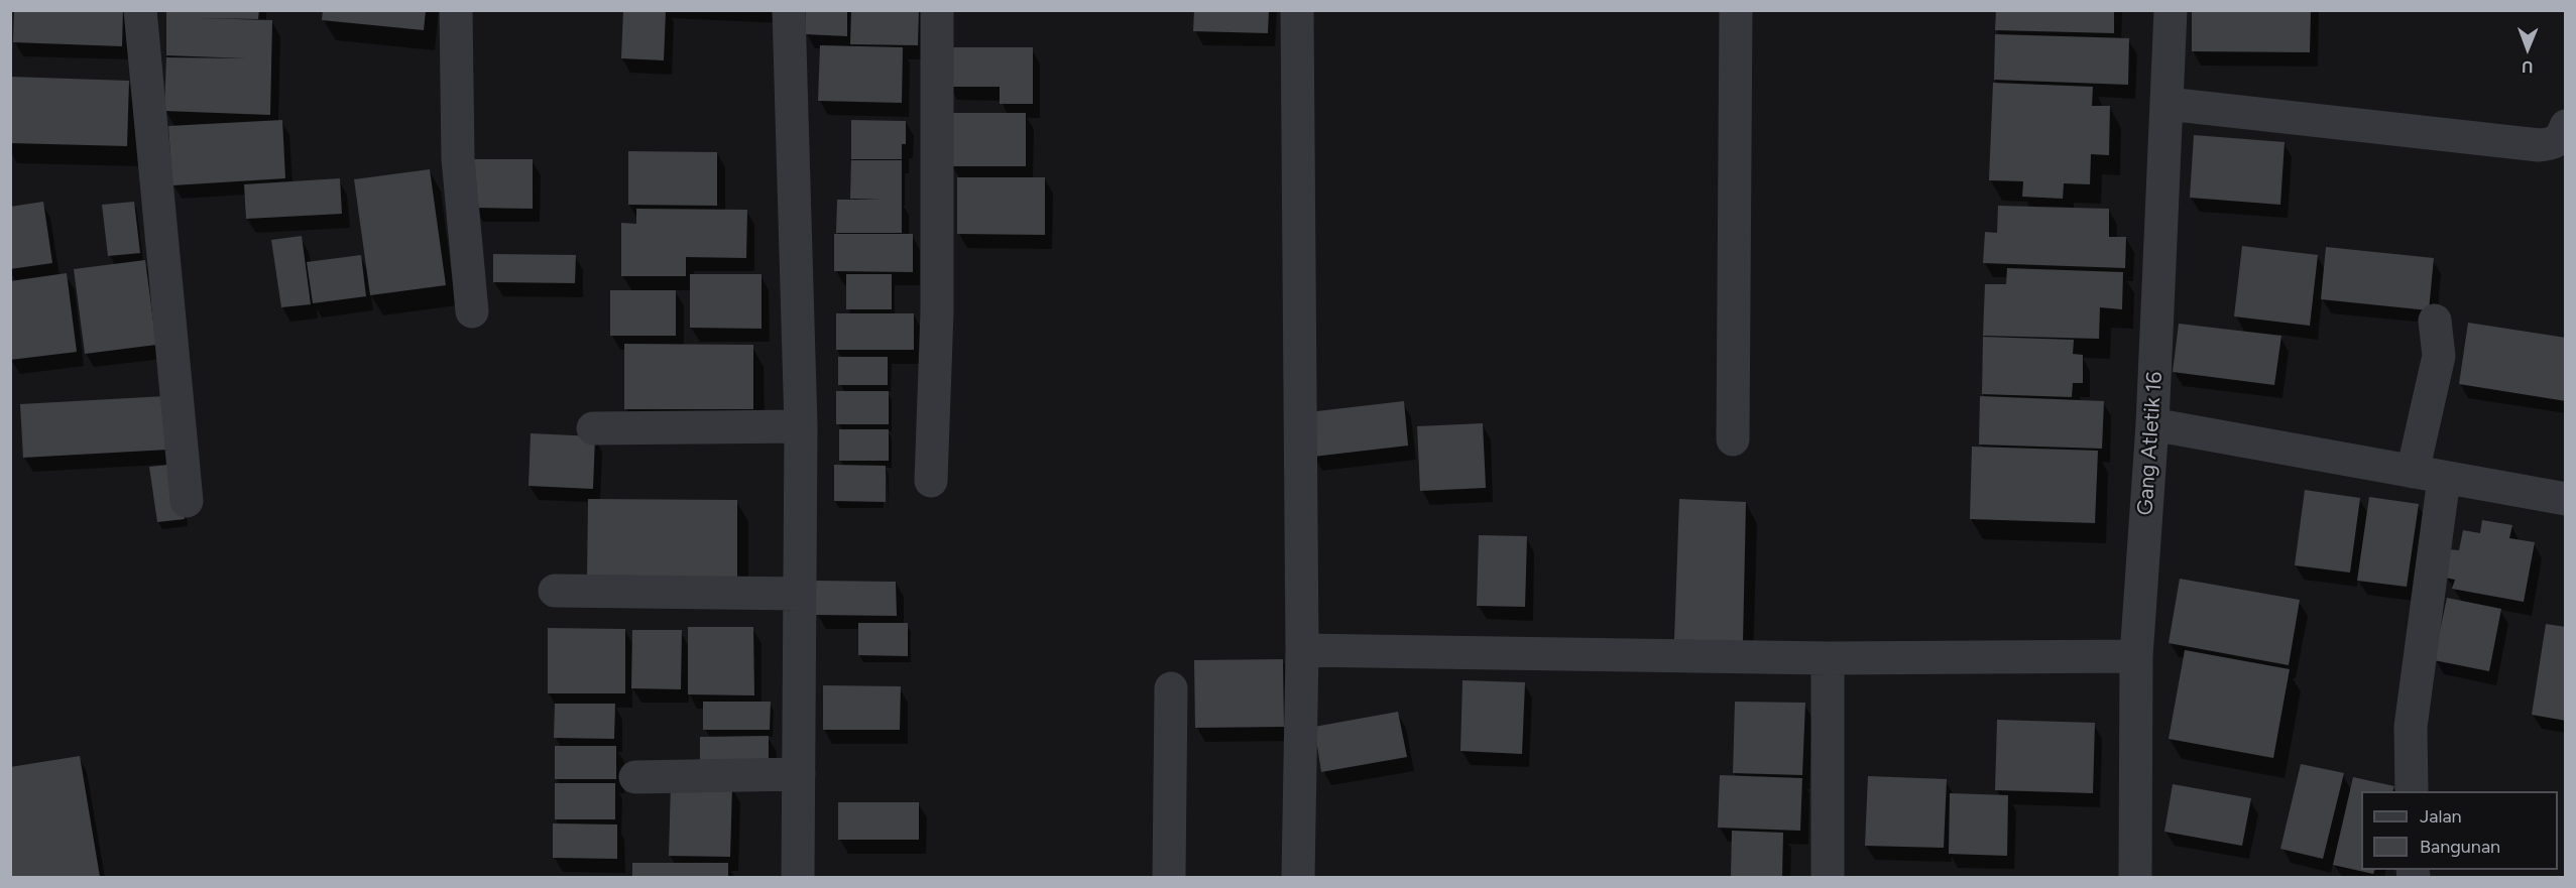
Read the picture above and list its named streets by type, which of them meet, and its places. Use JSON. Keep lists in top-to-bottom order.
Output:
{
  "streets": {
    "street": ["Gang Atletik 16"]
  },
  "legend": ["Jalan", "Bangunan"],
  "north": "bottom"
}
